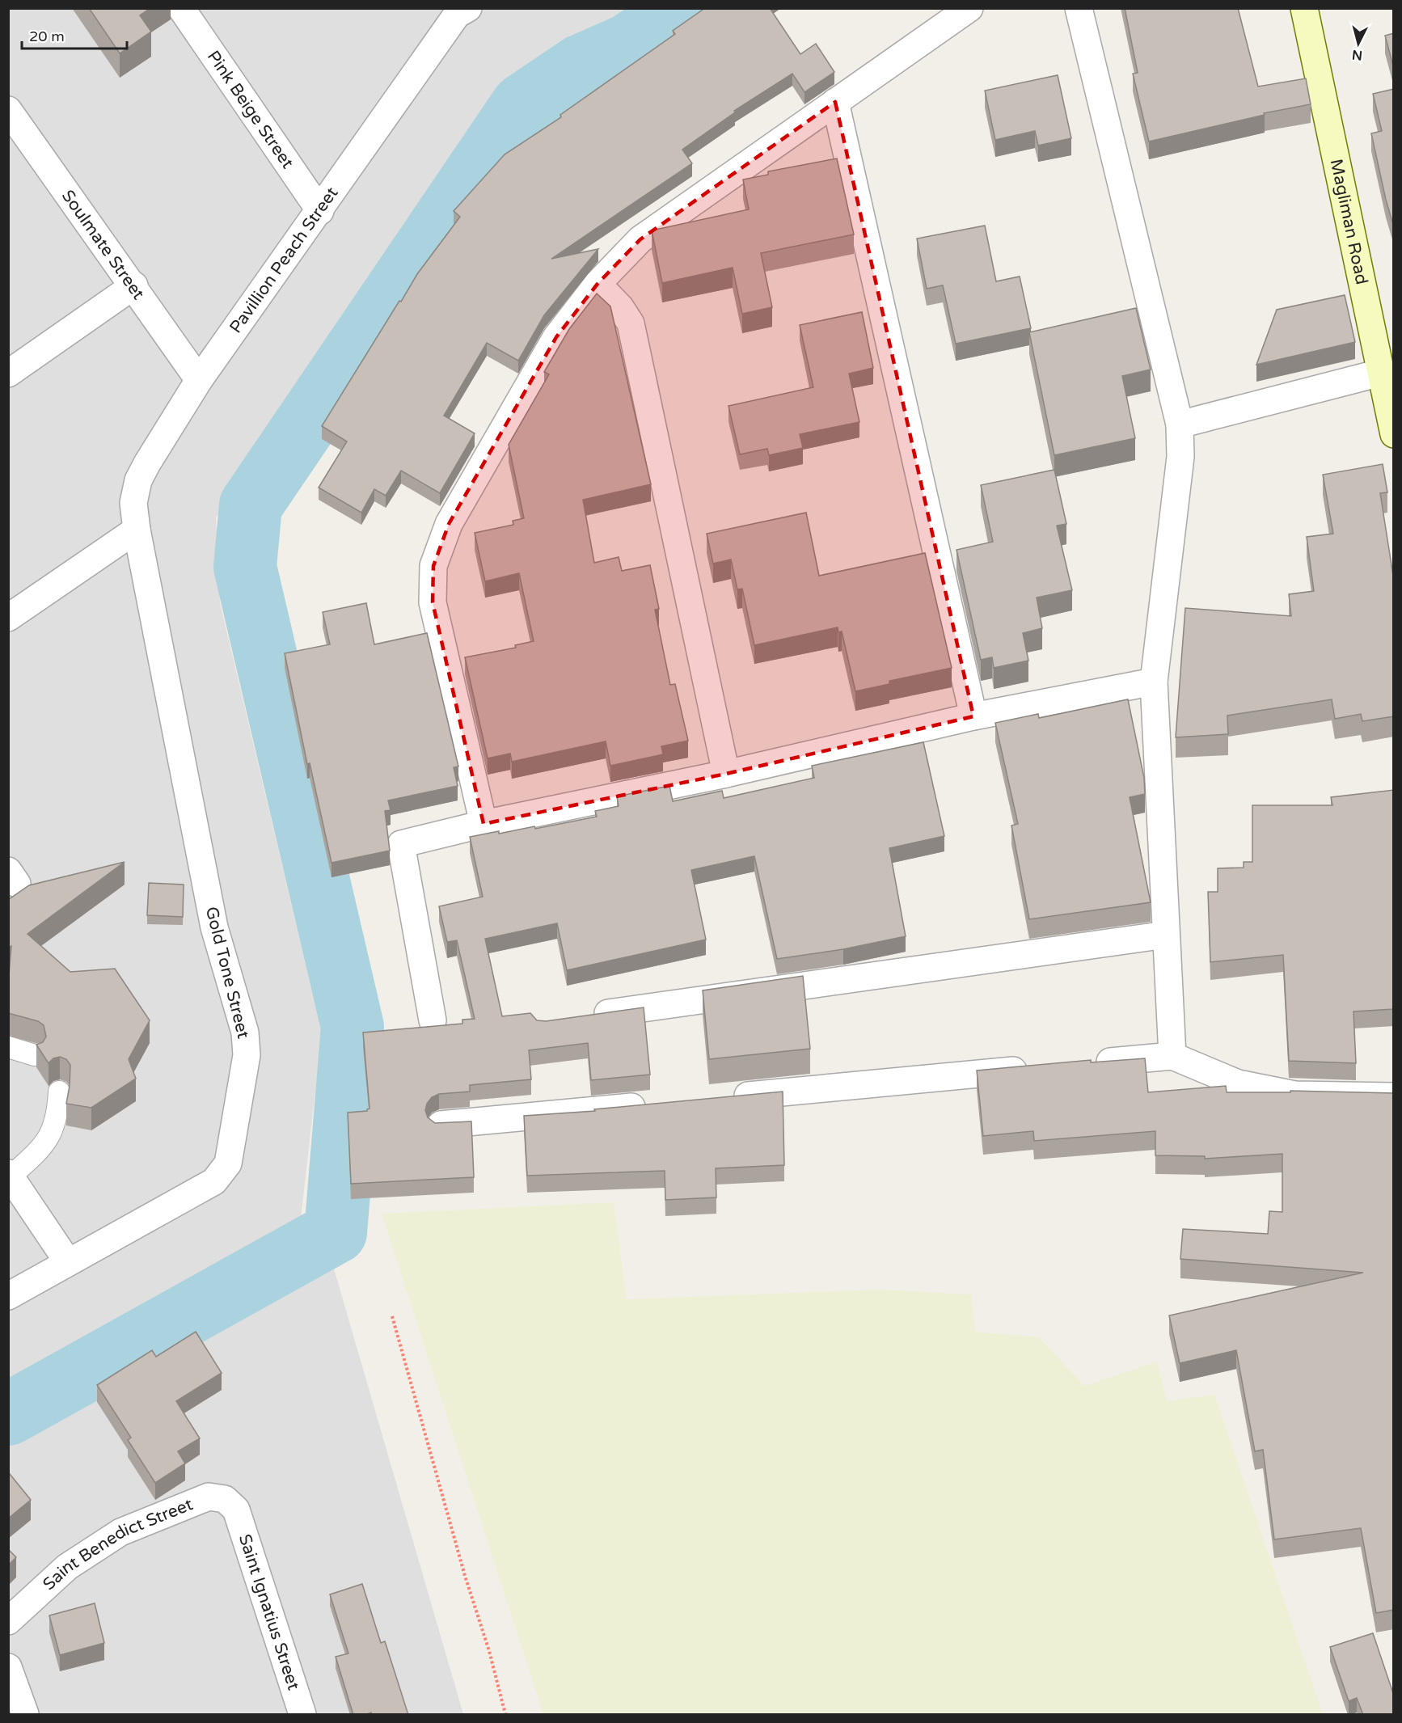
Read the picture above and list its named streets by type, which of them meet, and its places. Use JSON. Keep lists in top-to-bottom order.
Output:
{
  "streets": {
    "street": [
      "Pink Beige Street",
      "Magliman Road",
      "Soulmate Street",
      "Pavillion Peach Street",
      "Gold Tone Street",
      "Saint Benedict Street",
      "Saint Ignatius Street"
    ]
  },
  "crossings": [
    ["Pink Beige Street", "Pavillion Peach Street"],
    ["Soulmate Street", "Pavillion Peach Street"],
    ["Pavillion Peach Street", "Gold Tone Street"],
    ["Saint Benedict Street", "Saint Ignatius Street"]
  ],
  "scale_bar": "20 m",
  "north": "bottom"
}
